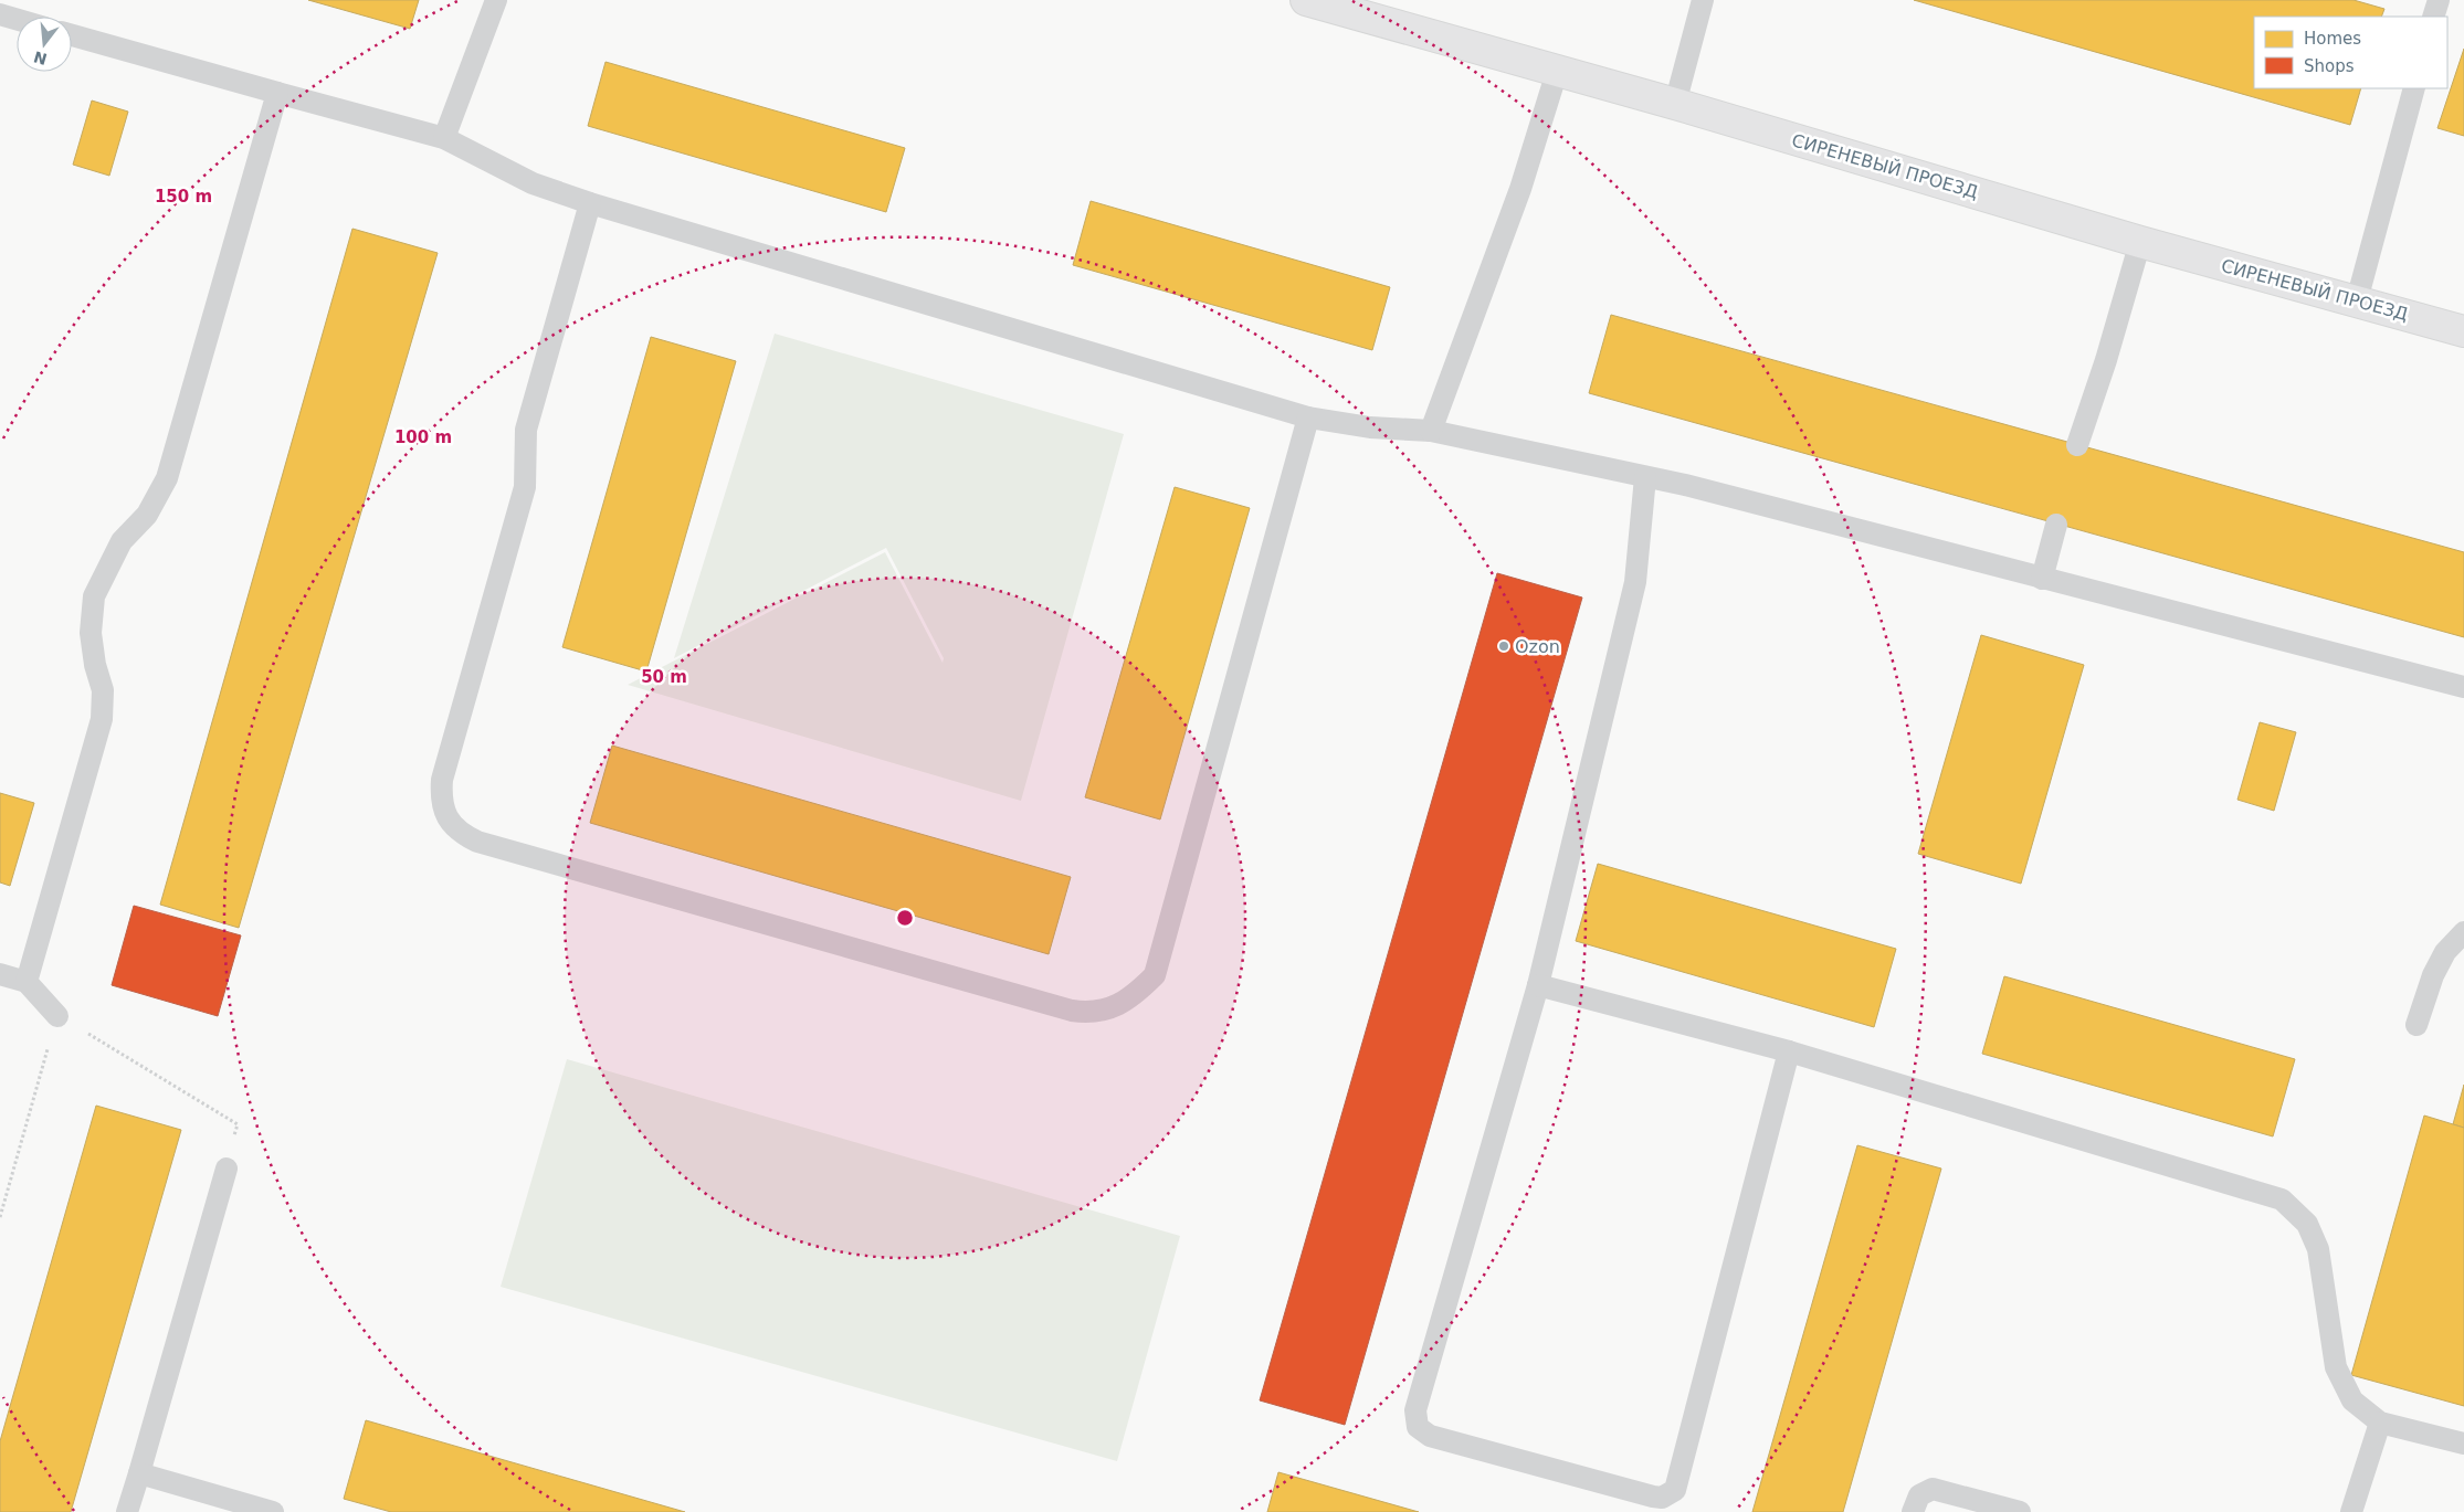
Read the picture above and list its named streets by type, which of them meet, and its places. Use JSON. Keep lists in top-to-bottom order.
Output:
{
  "streets": {
    "main road": ["СИРЕНЕВЫЙ ПРОЕЗД"]
  },
  "places": ["Ozon"],
  "legend": ["Homes", "Shops"],
  "north": "bottom",
  "rings": ["150 m", "100 m", "50 m"]
}
